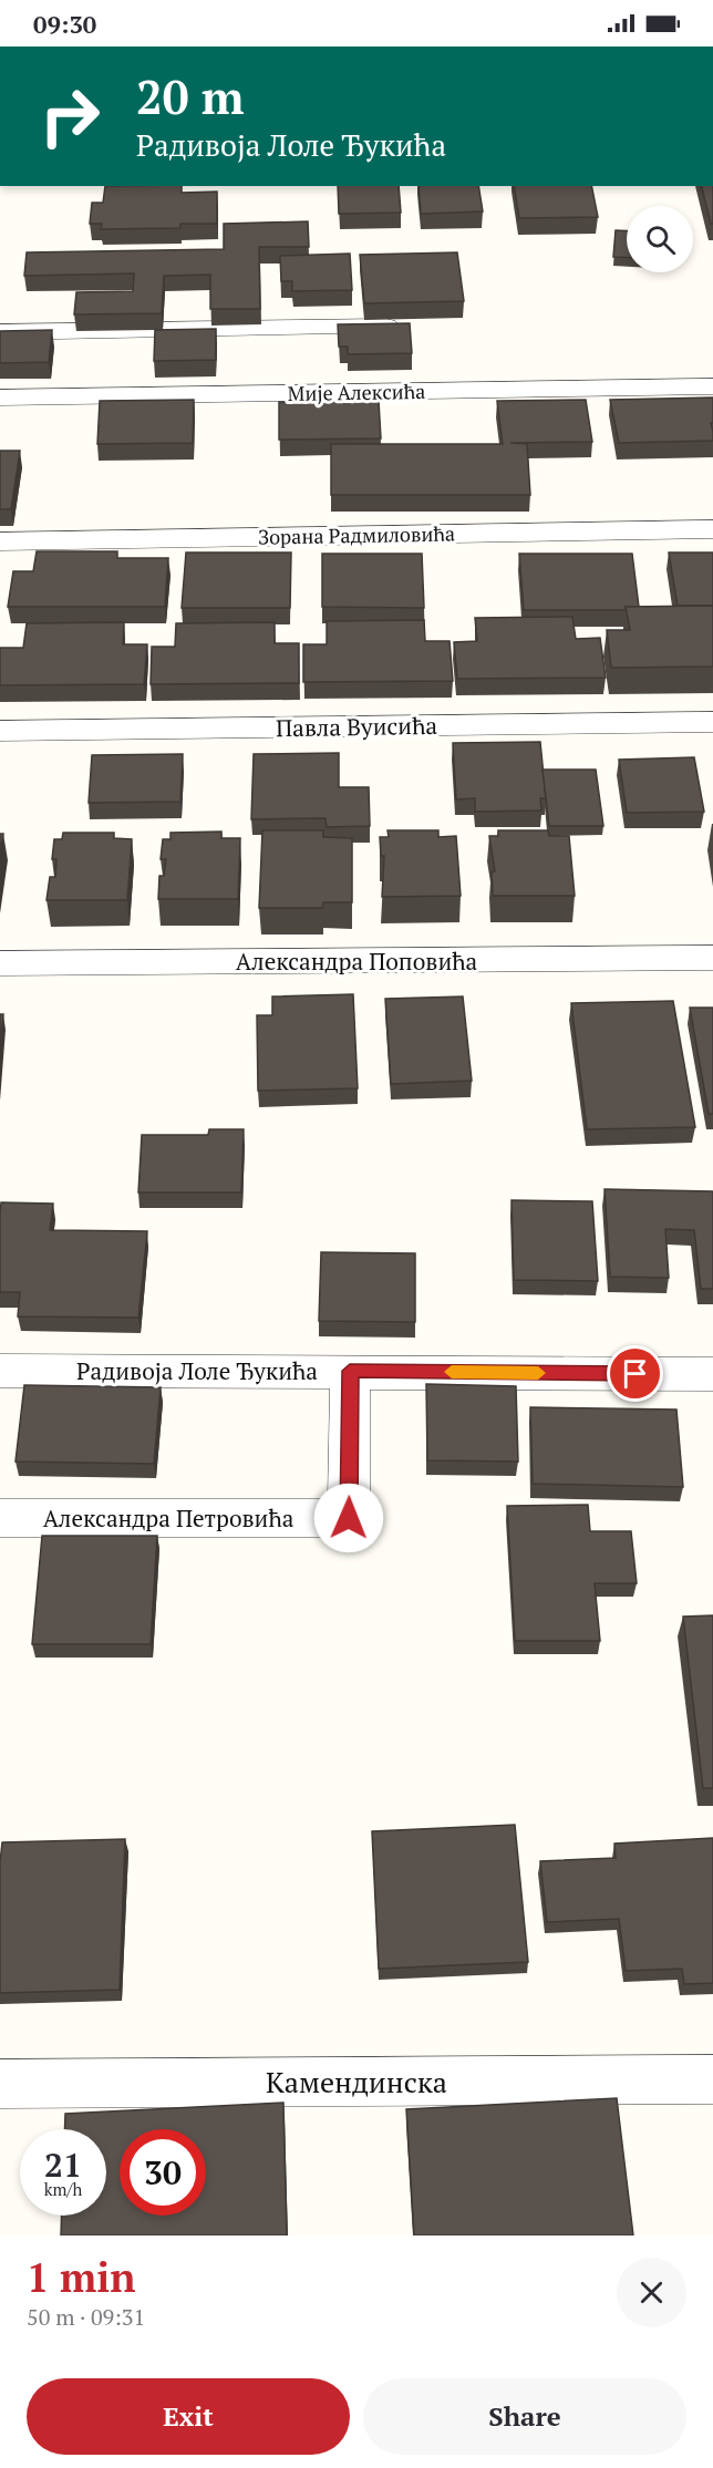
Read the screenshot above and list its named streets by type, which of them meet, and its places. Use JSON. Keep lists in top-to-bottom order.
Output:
{
  "streets": {
    "street": [
      "Мије Алексића",
      "Зорана Радмиловића",
      "Павла Вуисића",
      "Александра Поповића",
      "Радивоја Лоле Ђукића",
      "Александра Петровића",
      "Камендинска"
    ]
  },
  "crossings": [
    ["Радивоја Лоле Ђукића", "Александра Петровића"]
  ],
  "page": {
    "status": "09:30",
    "turn": ["20 m", "Радивоја Лоле Ђукића"],
    "speed": "21 km/h",
    "limit": "30",
    "heading": ["1 min", "50 m · 09:31"],
    "buttons": ["Exit", "Share"]
  }
}
